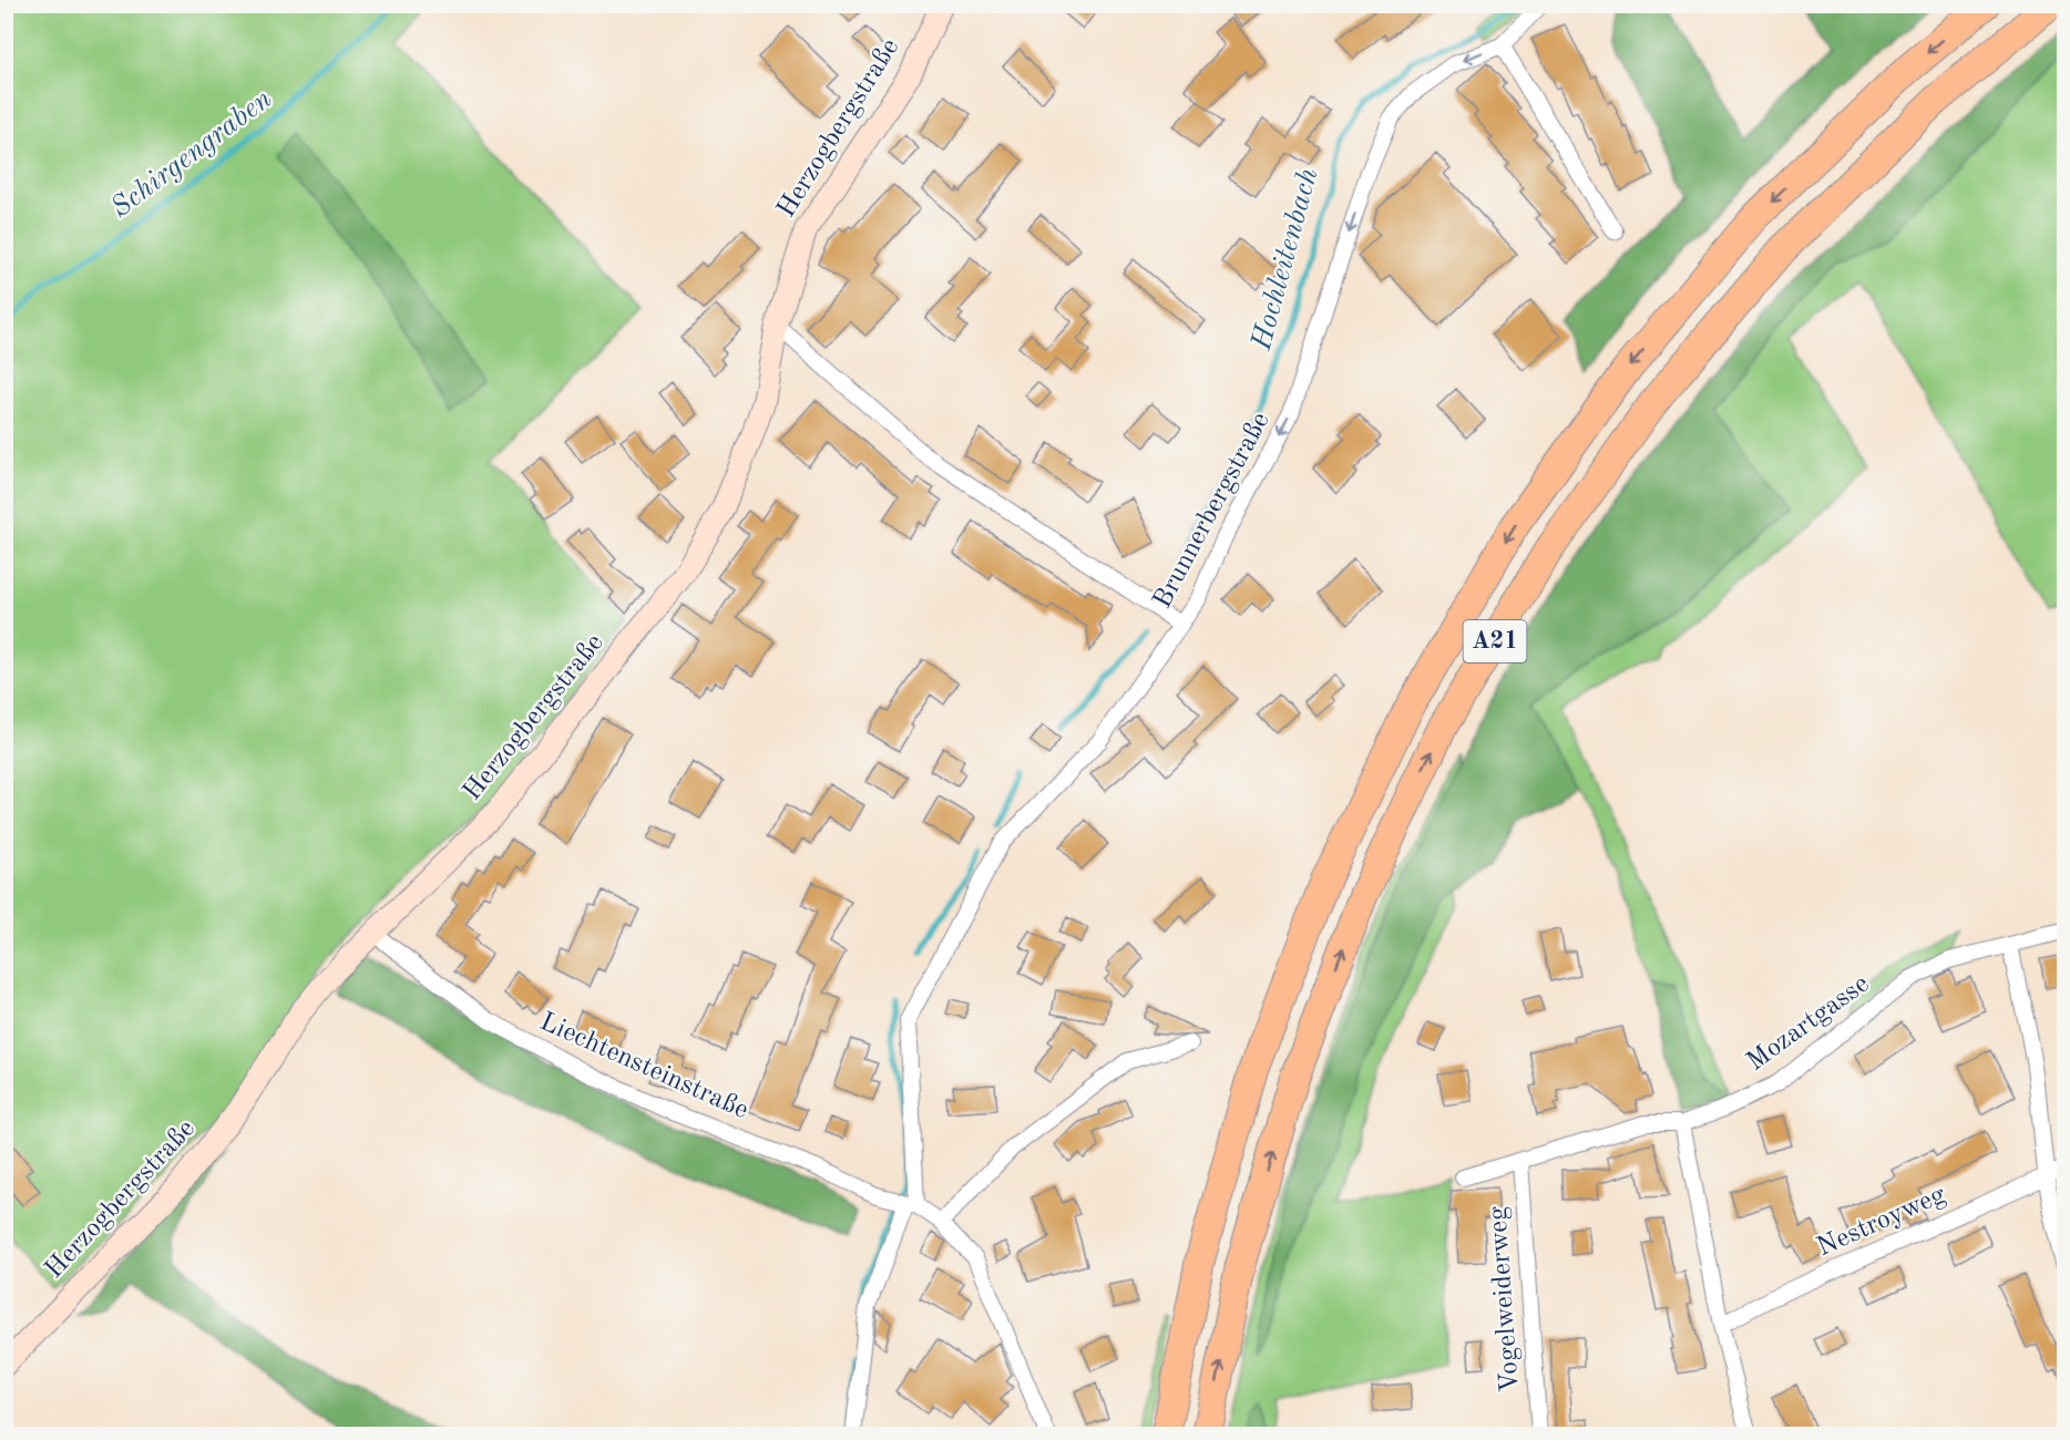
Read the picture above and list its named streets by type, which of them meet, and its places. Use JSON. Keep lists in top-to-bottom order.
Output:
{
  "streets": {
    "highway": ["A21"],
    "main road": ["Herzogbergstraße"],
    "street": [
      "Brunnerbergstraße",
      "Mozartgasse",
      "Liechtensteinstraße",
      "Nestroyweg",
      "Vogelweiderweg"
    ]
  },
  "crossings": [
    ["Herzogbergstraße", "Liechtensteinstraße"],
    ["Brunnerbergstraße", "Liechtensteinstraße"],
    ["Mozartgasse", "Vogelweiderweg"]
  ],
  "one_way": ["Brunnerbergstraße"],
  "water": ["Schirgengraben", "Hochleitenbach"]
}
